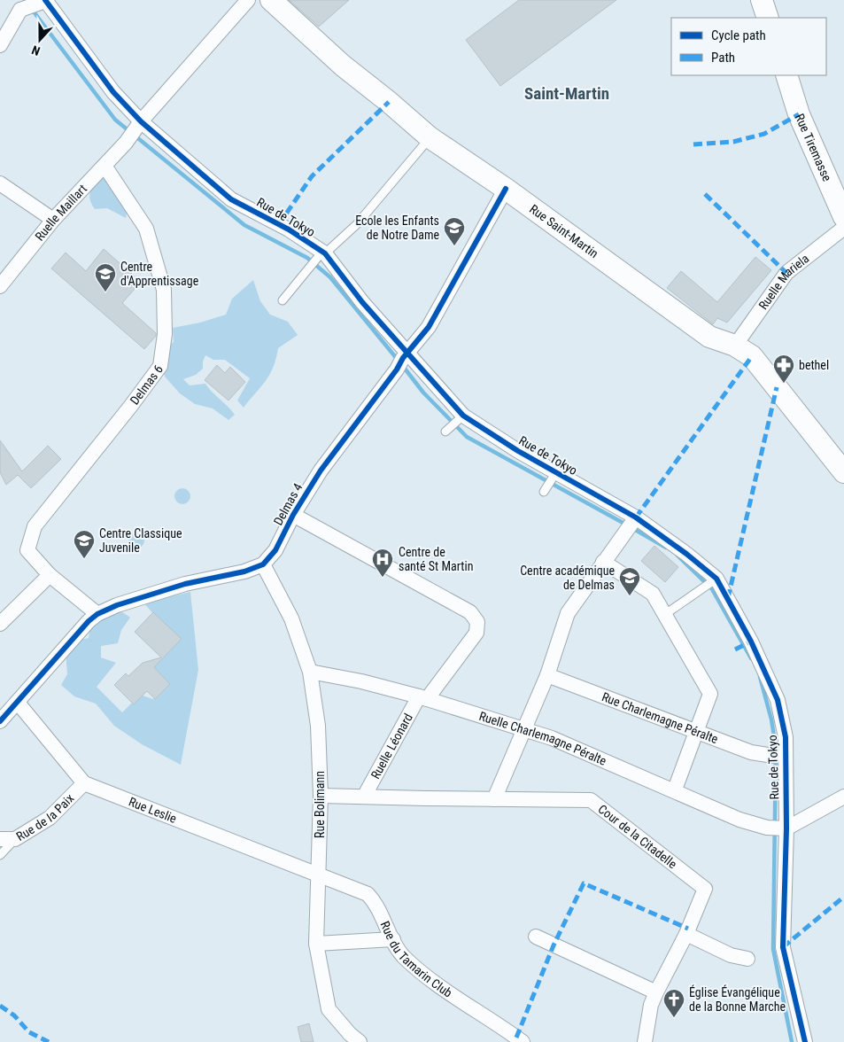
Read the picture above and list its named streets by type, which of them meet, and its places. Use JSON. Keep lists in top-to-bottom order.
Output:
{
  "streets": {
    "street": [
      "Rue Tiremasse",
      "Ruelle Maillart",
      "Rue de Tokyo",
      "Rue Saint-Martin",
      "Ruelle Mariela",
      "Delmas 6",
      "Delmas 4",
      "Rue Charlemagne Péralte",
      "Ruelle Charlemagne Péralte",
      "Ruelle Léonard",
      "Rue Bolimann",
      "Rue Leslie",
      "Rue de la Paix",
      "Cour de la Citadelle",
      "Rue du Tamarin Club"
    ]
  },
  "crossings": [
    ["Ruelle Maillart", "Rue de Tokyo"],
    ["Ruelle Maillart", "Delmas 6"],
    ["Rue de Tokyo", "Delmas 4"],
    ["Rue de Tokyo", "Ruelle Charlemagne Péralte"],
    ["Rue Saint-Martin", "Ruelle Mariela"],
    ["Rue Saint-Martin", "Delmas 4"],
    ["Delmas 6", "Delmas 4"],
    ["Delmas 4", "Ruelle Léonard"],
    ["Delmas 4", "Rue Bolimann"],
    ["Delmas 4", "Rue Leslie"],
    ["Ruelle Charlemagne Péralte", "Ruelle Léonard"],
    ["Ruelle Charlemagne Péralte", "Rue Bolimann"],
    ["Ruelle Léonard", "Cour de la Citadelle"],
    ["Rue Bolimann", "Rue Leslie"],
    ["Rue Bolimann", "Cour de la Citadelle"],
    ["Rue Bolimann", "Rue du Tamarin Club"],
    ["Rue Leslie", "Rue de la Paix"],
    ["Rue Leslie", "Rue du Tamarin Club"]
  ],
  "districts": ["Saint-Martin"],
  "places": {
    "school or university": [
      "Ecole les Enfants de Notre Dame",
      "Centre d'Apprentissage",
      "Centre Classique Juvenile",
      "Centre académique de Delmas"
    ],
    "pharmacy": ["bethel"],
    "hospital": ["Centre de santé St Martin"],
    "church": ["Église Évangélique de la Bonne Marche"]
  },
  "legend": ["Cycle path", "Path"],
  "north": "bottom"
}
